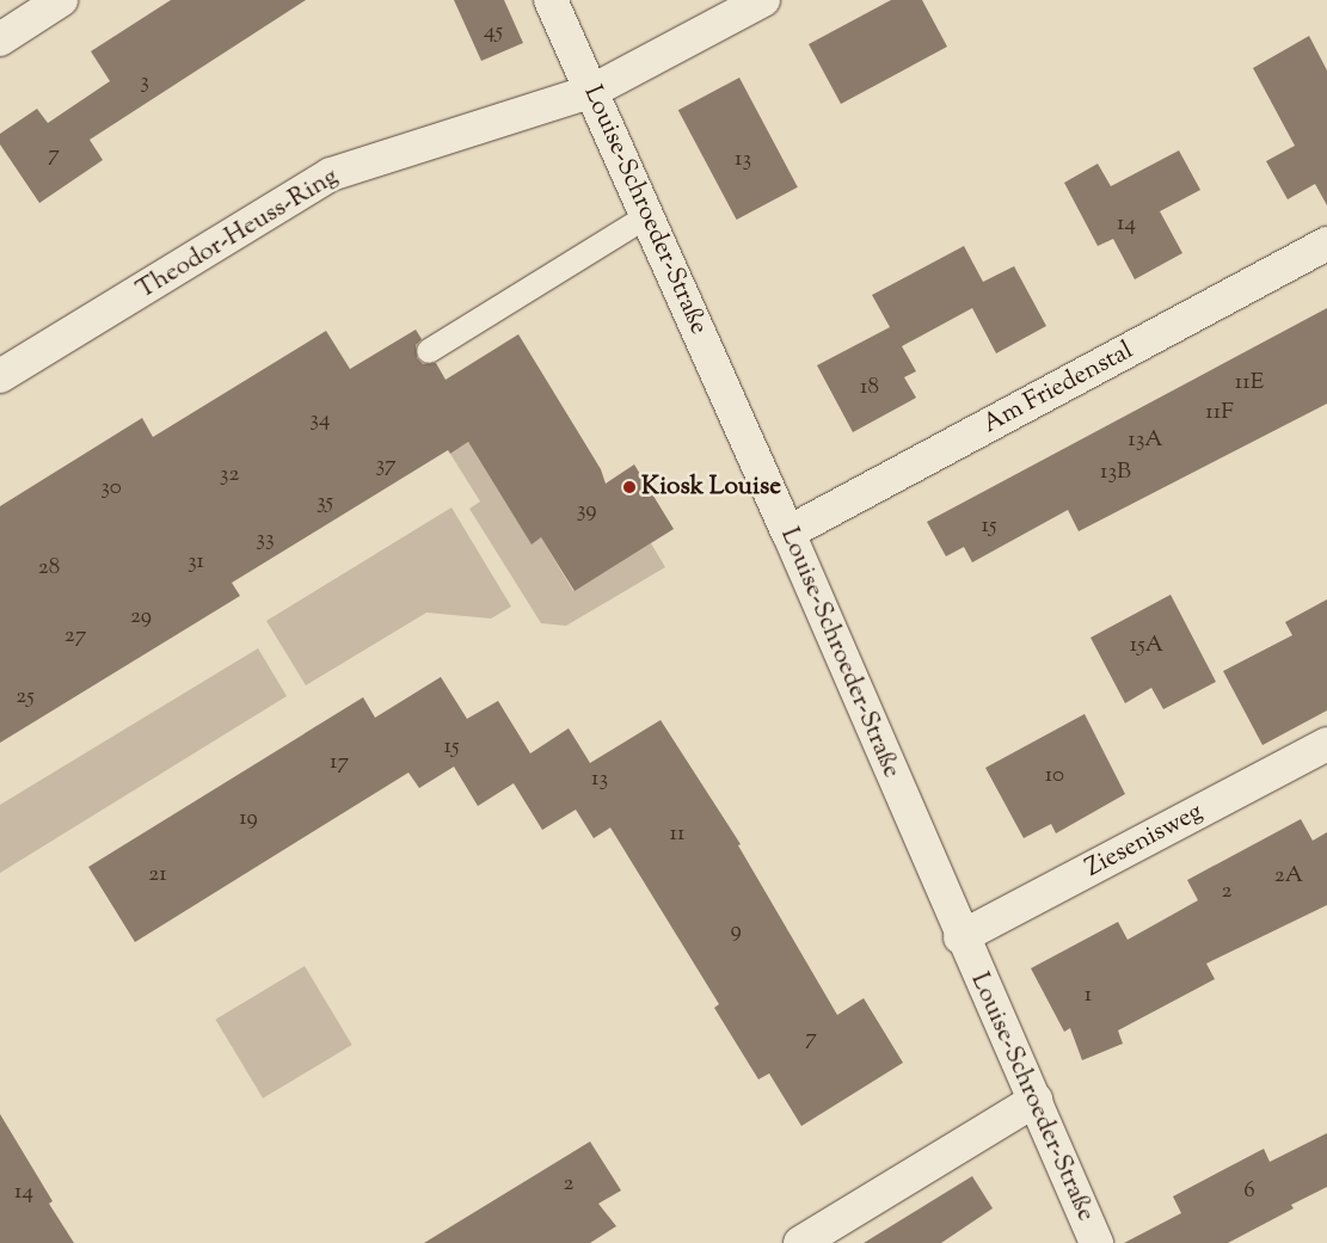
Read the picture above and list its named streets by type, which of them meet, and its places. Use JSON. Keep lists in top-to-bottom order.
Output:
{
  "streets": {
    "street": [
      "Louise-Schroeder-Straße",
      "Theodor-Heuss-Ring",
      "Am Friedenstal",
      "Ziesenisweg"
    ]
  },
  "crossings": [
    ["Louise-Schroeder-Straße", "Theodor-Heuss-Ring"],
    ["Louise-Schroeder-Straße", "Am Friedenstal"],
    ["Louise-Schroeder-Straße", "Ziesenisweg"]
  ],
  "places": ["Kiosk Louise"],
  "house_numbers": [
    "45",
    "3",
    "7",
    "13",
    "14",
    "11E",
    "18",
    "11F",
    "34",
    "13A",
    "37",
    "13B",
    "32",
    "30",
    "35",
    "39",
    "15",
    "33",
    "31",
    "28",
    "29",
    "27",
    "15A",
    "25",
    "15",
    "17",
    "10",
    "13",
    "19",
    "11",
    "21",
    "2A",
    "2",
    "9",
    "1",
    "7",
    "2",
    "6",
    "14"
  ]
}
